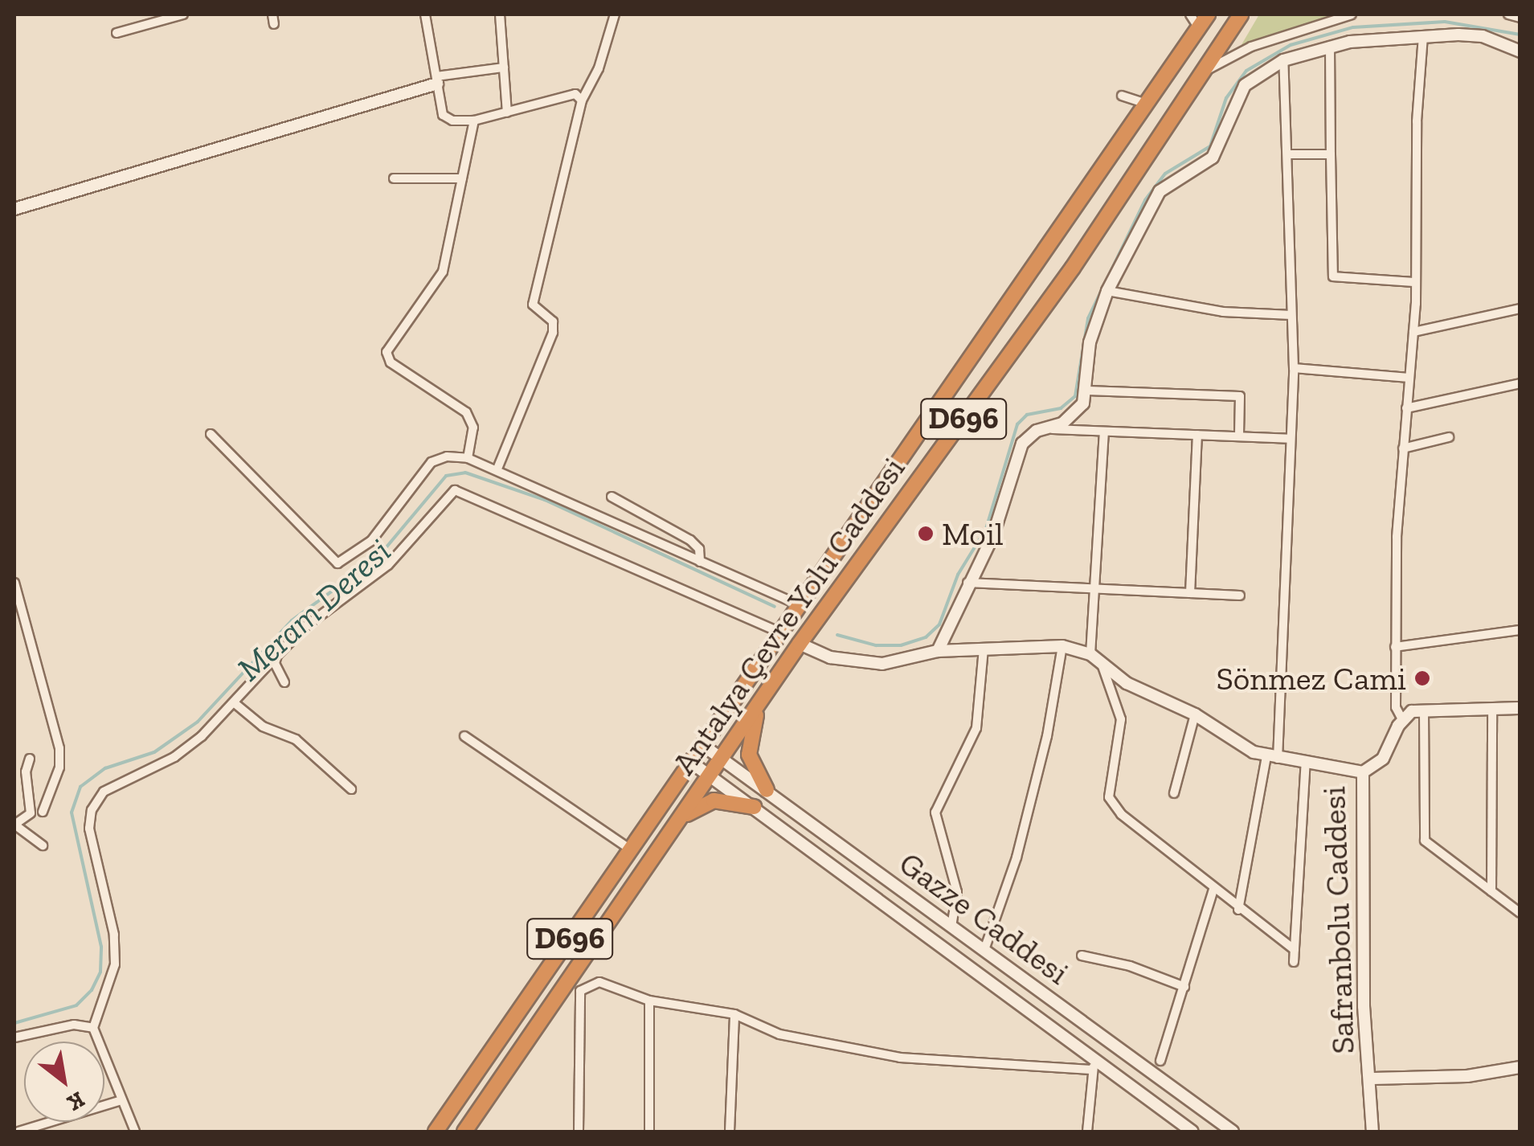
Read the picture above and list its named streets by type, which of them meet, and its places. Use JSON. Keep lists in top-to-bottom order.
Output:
{
  "streets": {
    "highway": ["D696", "Antalya Çevre Yolu Caddesi"],
    "street": ["Gazze Caddesi", "Safranbolu Caddesi"]
  },
  "crossings": [
    ["Antalya Çevre Yolu Caddesi", "Gazze Caddesi"],
    ["Antalya Çevre Yolu Caddesi", "Safranbolu Caddesi"]
  ],
  "water": ["Meram Deresi"],
  "places": ["Moil", "Sönmez Cami"],
  "north": "bottom right"
}
